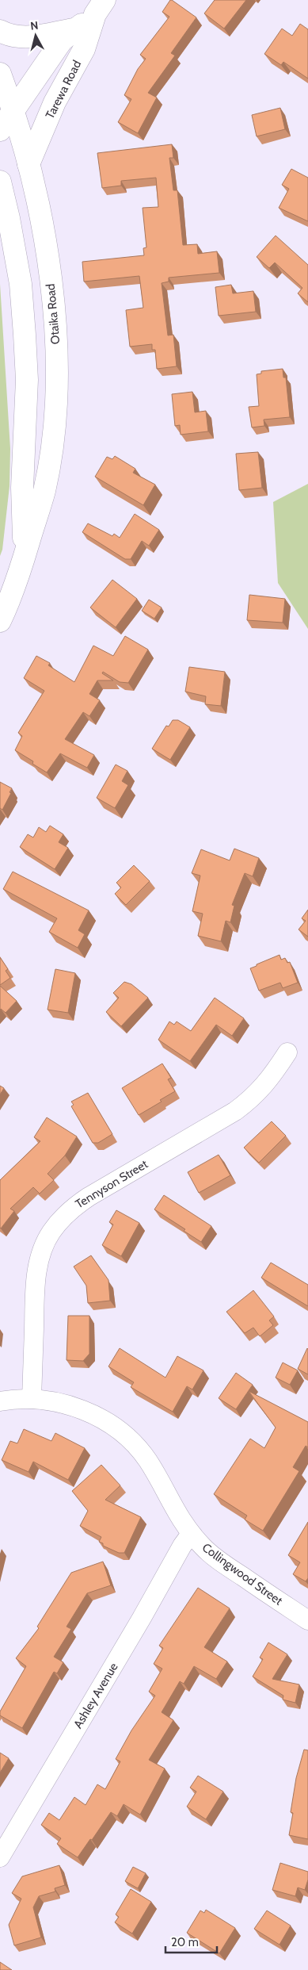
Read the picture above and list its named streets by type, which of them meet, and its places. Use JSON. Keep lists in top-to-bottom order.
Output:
{
  "streets": {
    "main road": ["Tarewa Road", "Otaika Road"],
    "street": ["Tennyson Street", "Collingwood Street", "Ashley Avenue"]
  },
  "crossings": [
    ["Tarewa Road", "Otaika Road"],
    ["Tennyson Street", "Collingwood Street"],
    ["Collingwood Street", "Ashley Avenue"]
  ],
  "scale_bar": "20 m",
  "north": "top"
}
